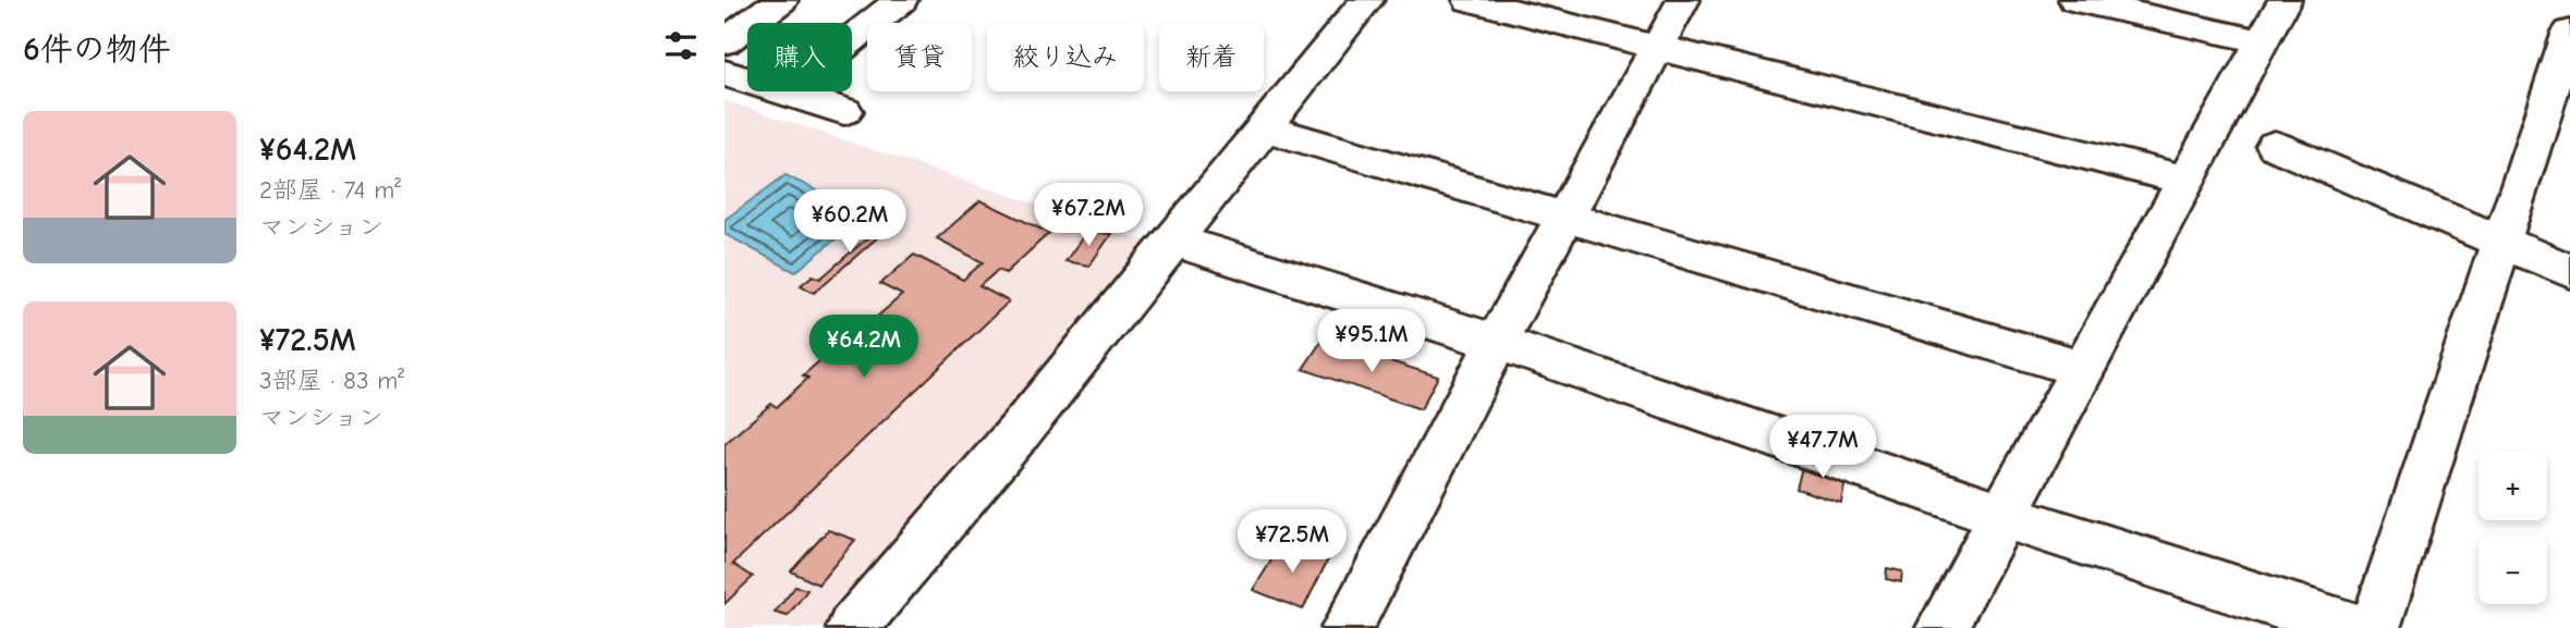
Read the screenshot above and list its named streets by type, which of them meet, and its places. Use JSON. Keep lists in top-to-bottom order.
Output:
{
  "page": {
    "heading": "6件の物件",
    "chip": [
      "購入",
      "賃貸",
      "絞り込み",
      "新着"
    ],
    "list": [
      {
        "name": "¥64.2M",
        "note": "2部屋 · 74 m² · マンション"
      },
      {
        "name": "¥72.5M",
        "note": "3部屋 · 83 m² · マンション"
      }
    ],
    "price": [
      "¥67.2M",
      "¥60.2M",
      "¥95.1M",
      "¥64.2M",
      "¥47.7M",
      "¥72.5M"
    ],
    "map_buttons": ["+", "−"]
  }
}
